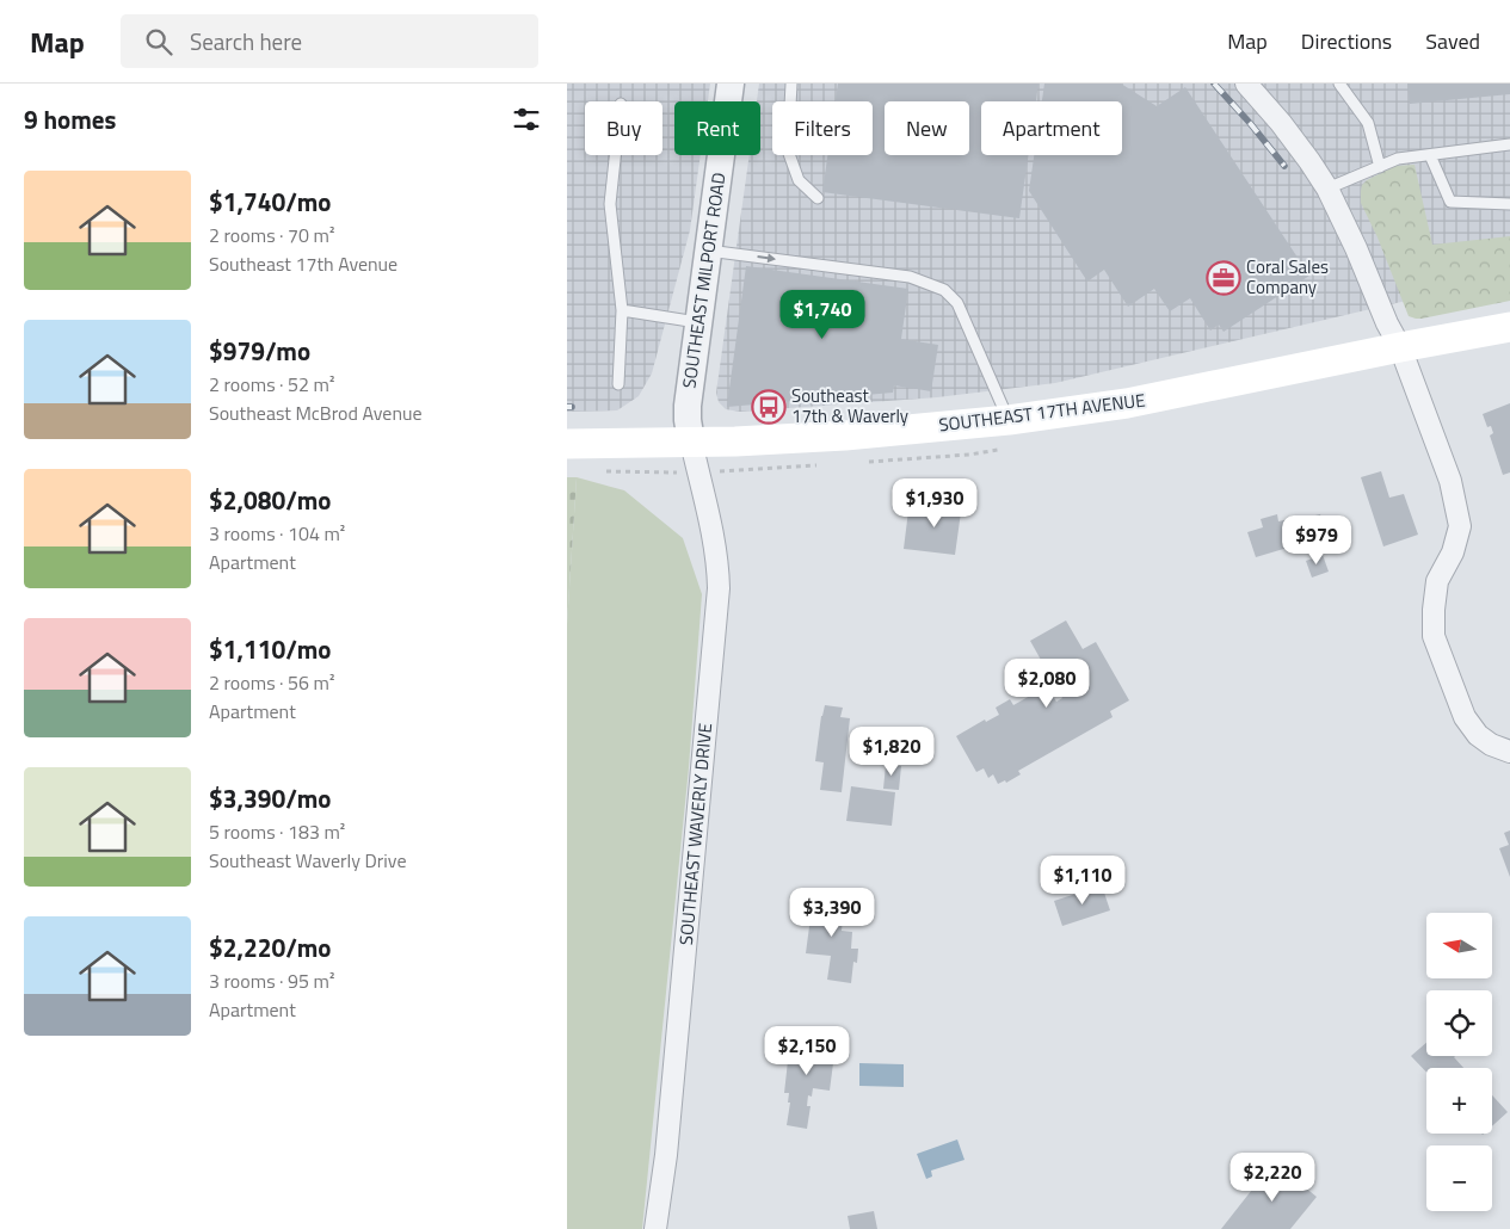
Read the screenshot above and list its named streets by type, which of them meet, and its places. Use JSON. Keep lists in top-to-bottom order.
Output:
{
  "streets": {
    "main road": ["SOUTHEAST 17TH AVENUE"],
    "street": ["SOUTHEAST MILPORT ROAD", "SOUTHEAST WAVERLY DRIVE"]
  },
  "crossings": [
    ["SOUTHEAST MILPORT ROAD", "SOUTHEAST 17TH AVENUE"],
    ["SOUTHEAST MILPORT ROAD", "SOUTHEAST WAVERLY DRIVE"],
    ["SOUTHEAST 17TH AVENUE", "SOUTHEAST WAVERLY DRIVE"]
  ],
  "places": {
    "office": ["Coral Sales Company"],
    "bus stop": ["Southeast 17th & Waverly"]
  },
  "north": "left",
  "page": {
    "header": "Map",
    "search": "Search here",
    "nav": ["Map", "Directions", "Saved"],
    "heading": "9 homes",
    "chip": [
      "Buy",
      "Rent",
      "Filters",
      "New",
      "Apartment"
    ],
    "list": [
      {
        "name": "$1,740/mo",
        "note": "2 rooms · 70 m² · Southeast 17th Avenue"
      },
      {
        "name": "$979/mo",
        "note": "2 rooms · 52 m² · Southeast McBrod Avenue"
      },
      {
        "name": "$2,080/mo",
        "note": "3 rooms · 104 m² · Apartment"
      },
      {
        "name": "$1,110/mo",
        "note": "2 rooms · 56 m² · Apartment"
      },
      {
        "name": "$3,390/mo",
        "note": "5 rooms · 183 m² · Southeast Waverly Drive"
      },
      {
        "name": "$2,220/mo",
        "note": "3 rooms · 95 m² · Apartment"
      }
    ],
    "price": [
      "$1,740",
      "$1,930",
      "$979",
      "$2,080",
      "$1,820",
      "$1,110",
      "$3,390",
      "$2,150",
      "$2,220"
    ],
    "map_buttons": ["+", "−"]
  }
}
